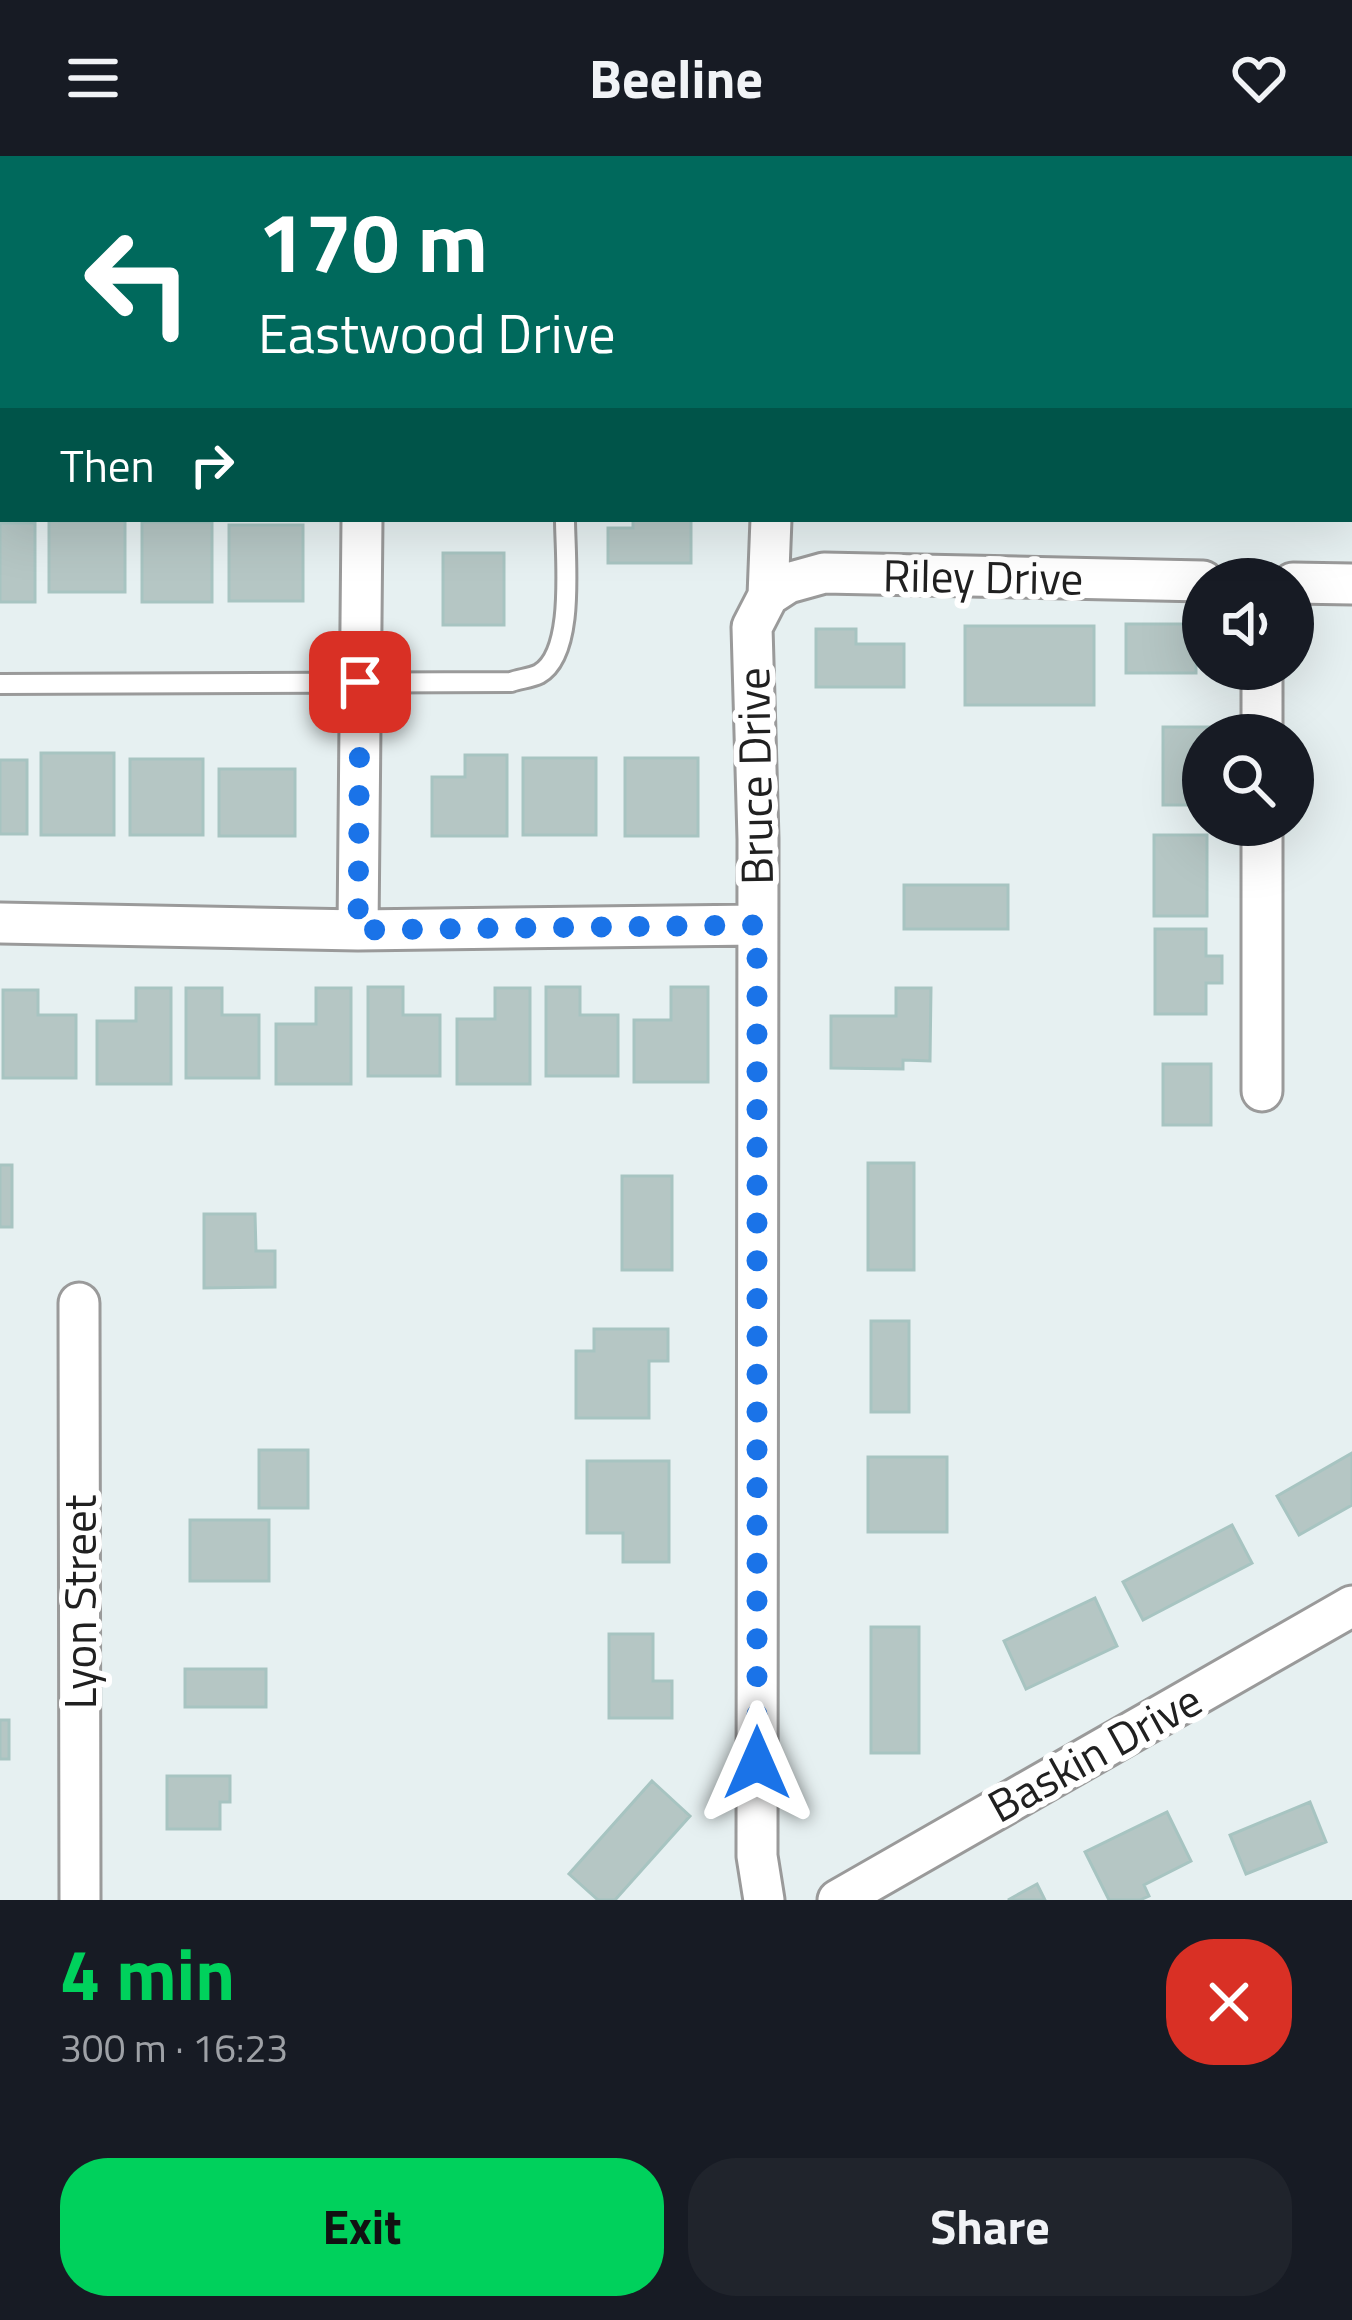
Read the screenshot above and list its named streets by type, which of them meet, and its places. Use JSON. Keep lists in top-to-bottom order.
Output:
{
  "streets": {
    "street": [
      "Riley Drive",
      "Bruce Drive",
      "Lyon Street",
      "Baskin Drive"
    ]
  },
  "crossings": [
    ["Riley Drive", "Bruce Drive"]
  ],
  "page": {
    "header": "Beeline",
    "turn": ["170 m", "Eastwood Drive"],
    "then": "Then",
    "heading": ["4 min", "300 m · 16:23"],
    "buttons": ["Exit", "Share"]
  }
}
